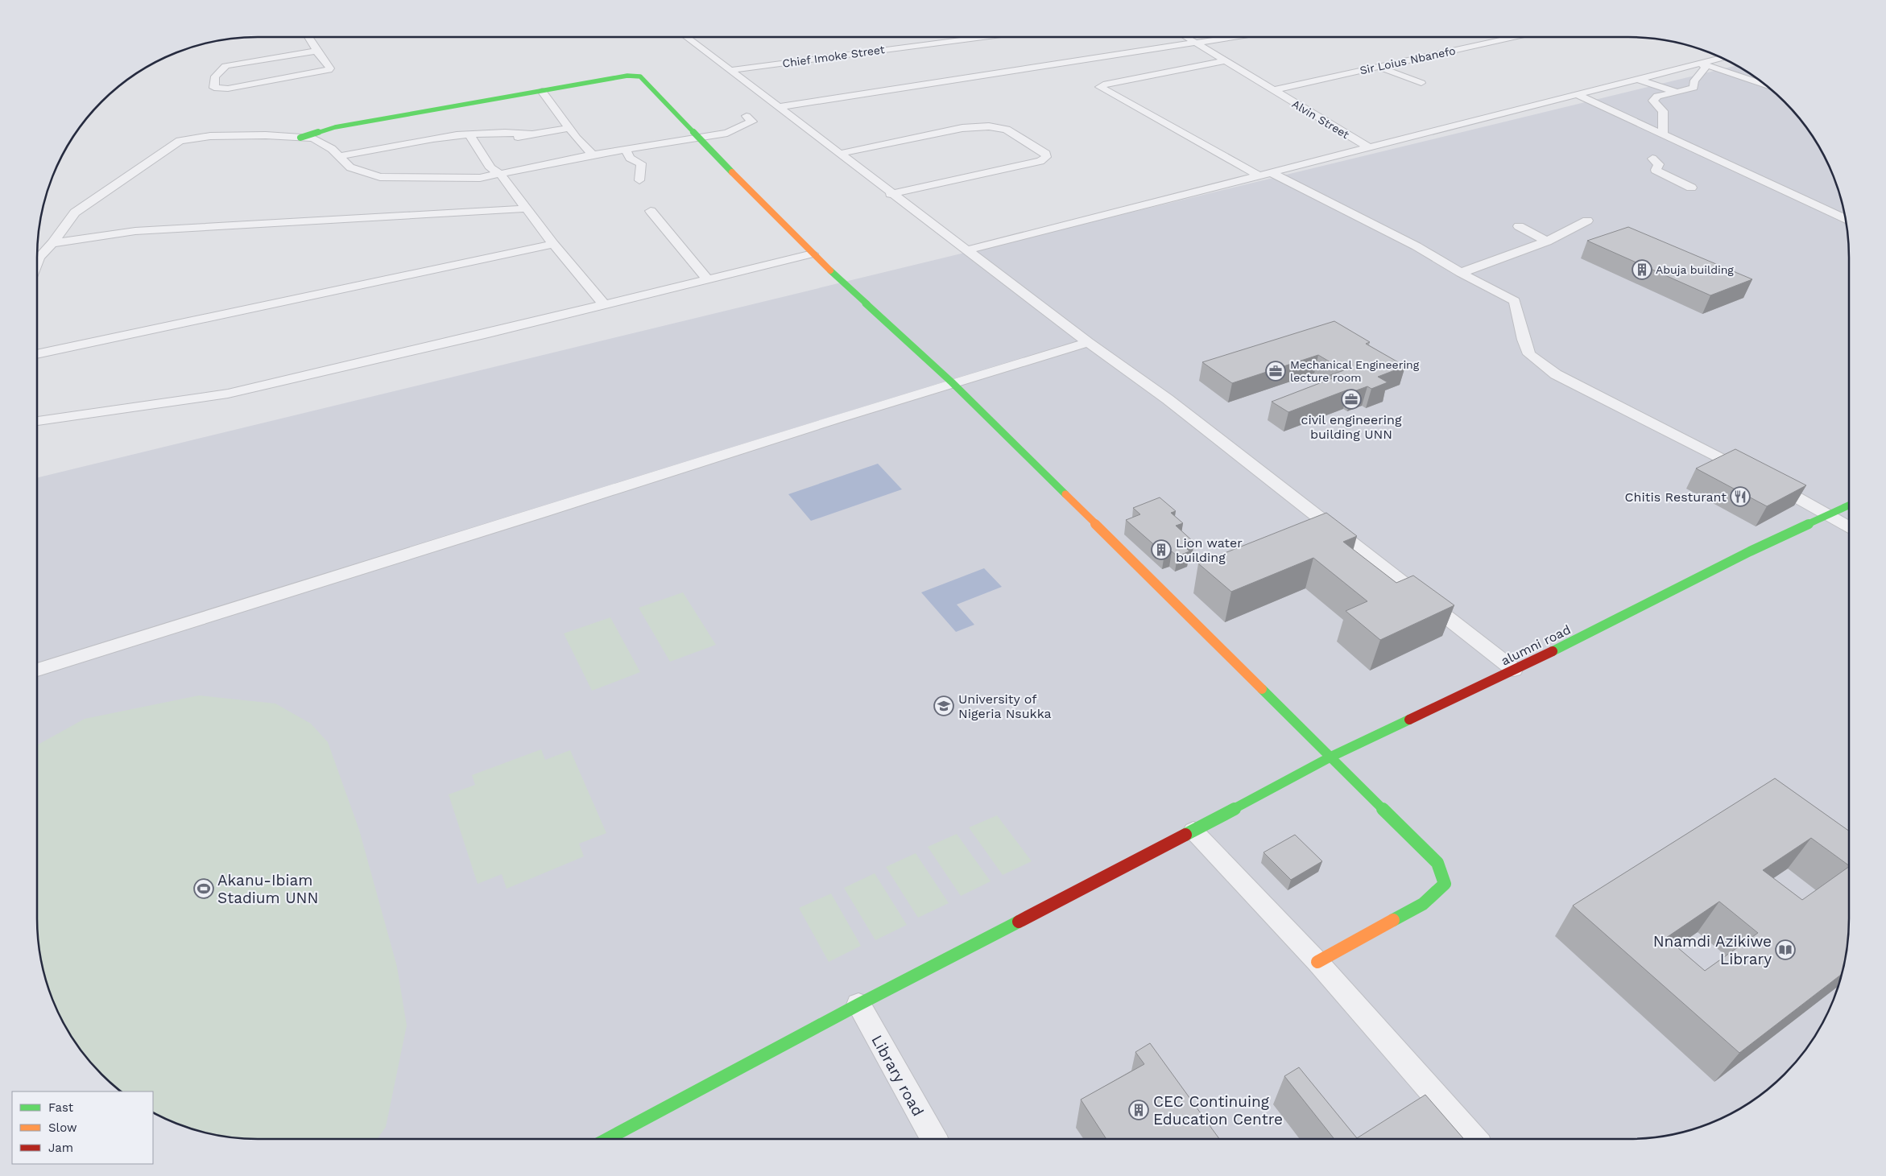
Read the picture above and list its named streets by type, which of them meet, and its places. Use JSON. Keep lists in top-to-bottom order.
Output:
{
  "streets": {
    "street": [
      "Chief Imoke Street",
      "Sir Loius Nbanefo",
      "Alvin Street",
      "alumni road",
      "Library road"
    ]
  },
  "crossings": [
    ["Sir Loius Nbanefo", "Alvin Street"],
    ["alumni road", "Library road"]
  ],
  "places": {
    "building": ["Abuja building", "Lion water building", "CEC Continuing Education Centre"],
    "office": ["Mechanical Engineering lecture room", "civil engineering building UNN"],
    "restaurant": ["Chitis Resturant"],
    "school or university": ["University of Nigeria Nsukka"],
    "sports": ["Akanu-Ibiam Stadium UNN"],
    "library": ["Nnamdi Azikiwe Library"]
  },
  "legend": ["Fast", "Slow", "Jam"]
}
